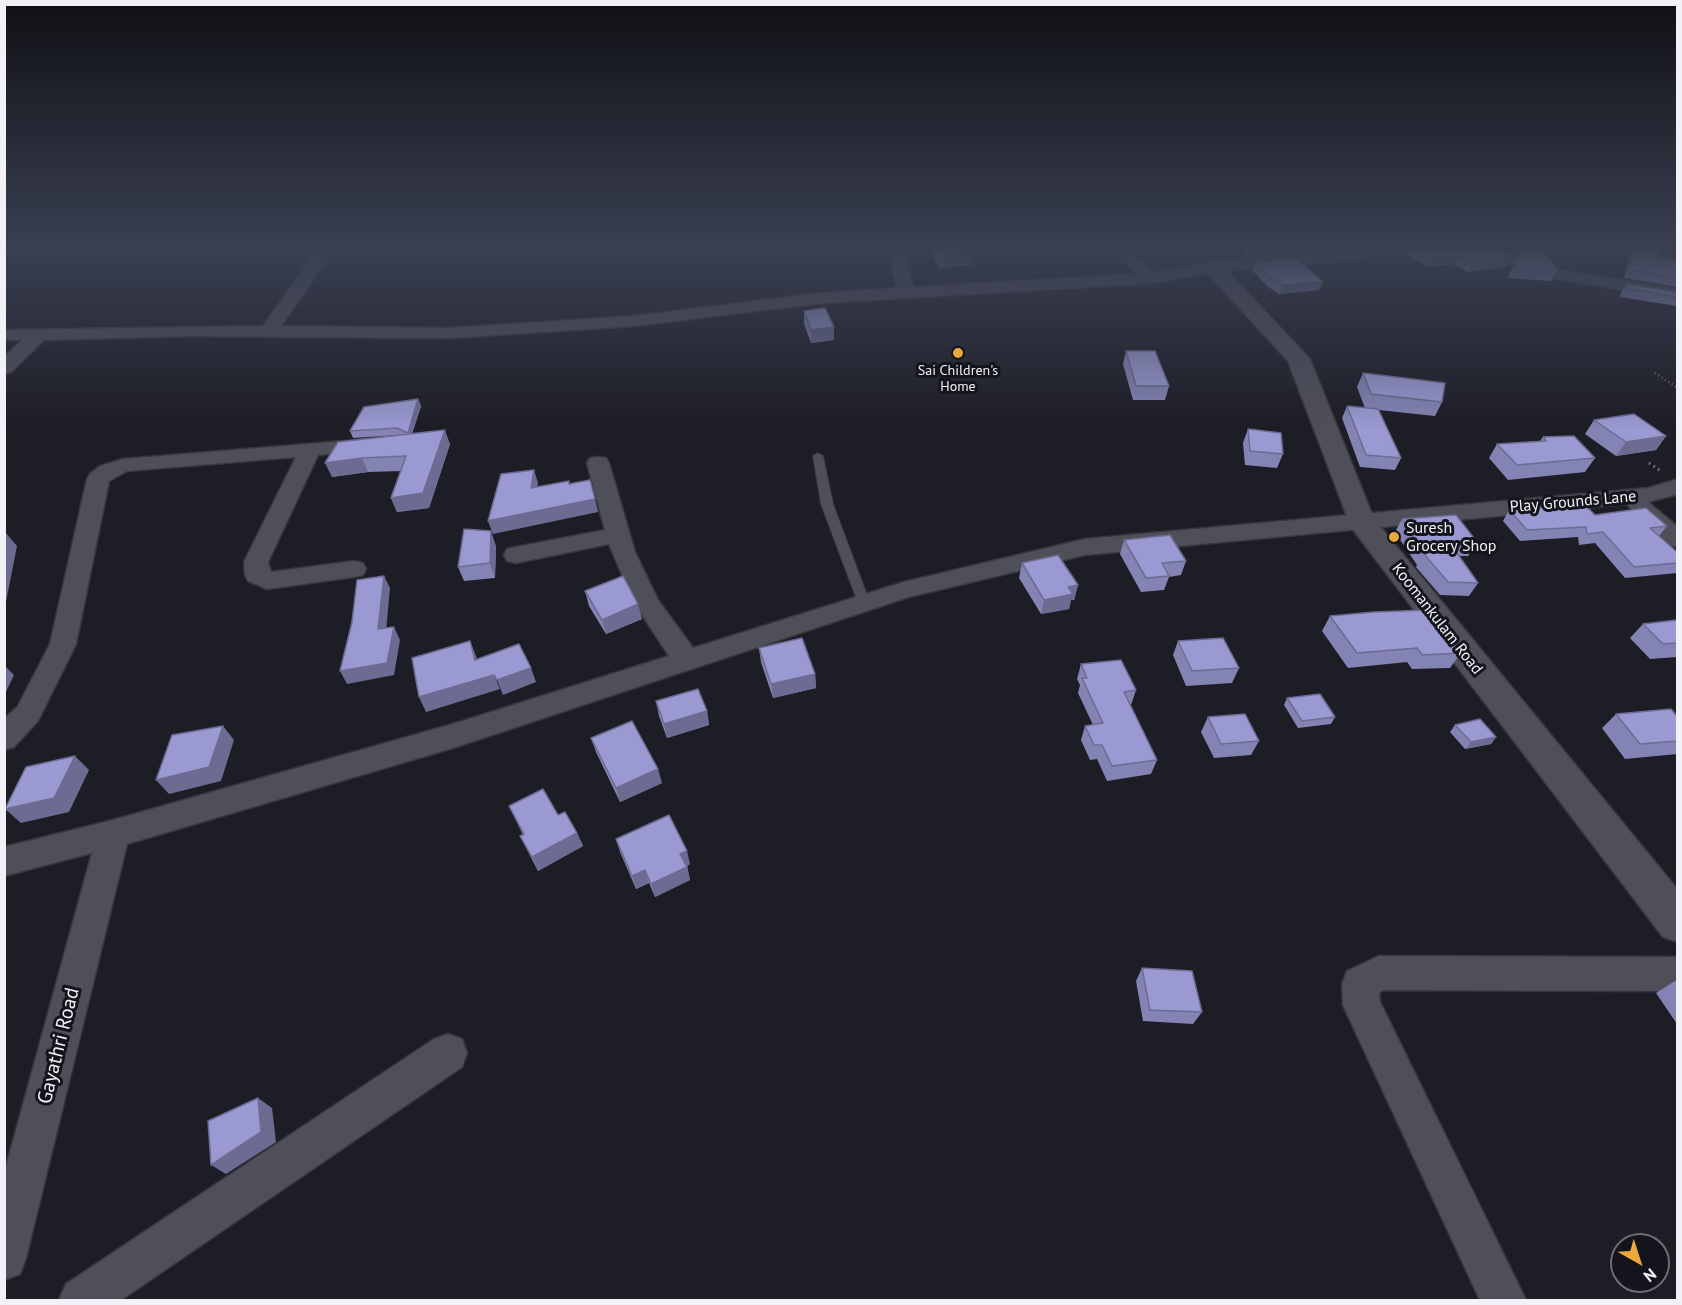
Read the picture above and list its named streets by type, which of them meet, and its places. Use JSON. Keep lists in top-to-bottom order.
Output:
{
  "streets": {
    "street": ["Play Grounds Lane", "Koomankulam Road", "Gayathri Road"]
  },
  "crossings": [
    ["Play Grounds Lane", "Koomankulam Road"],
    ["Play Grounds Lane", "Gayathri Road"]
  ],
  "places": ["Sai Children's Home", "Suresh Grocery Shop"],
  "north": "bottom right"
}
